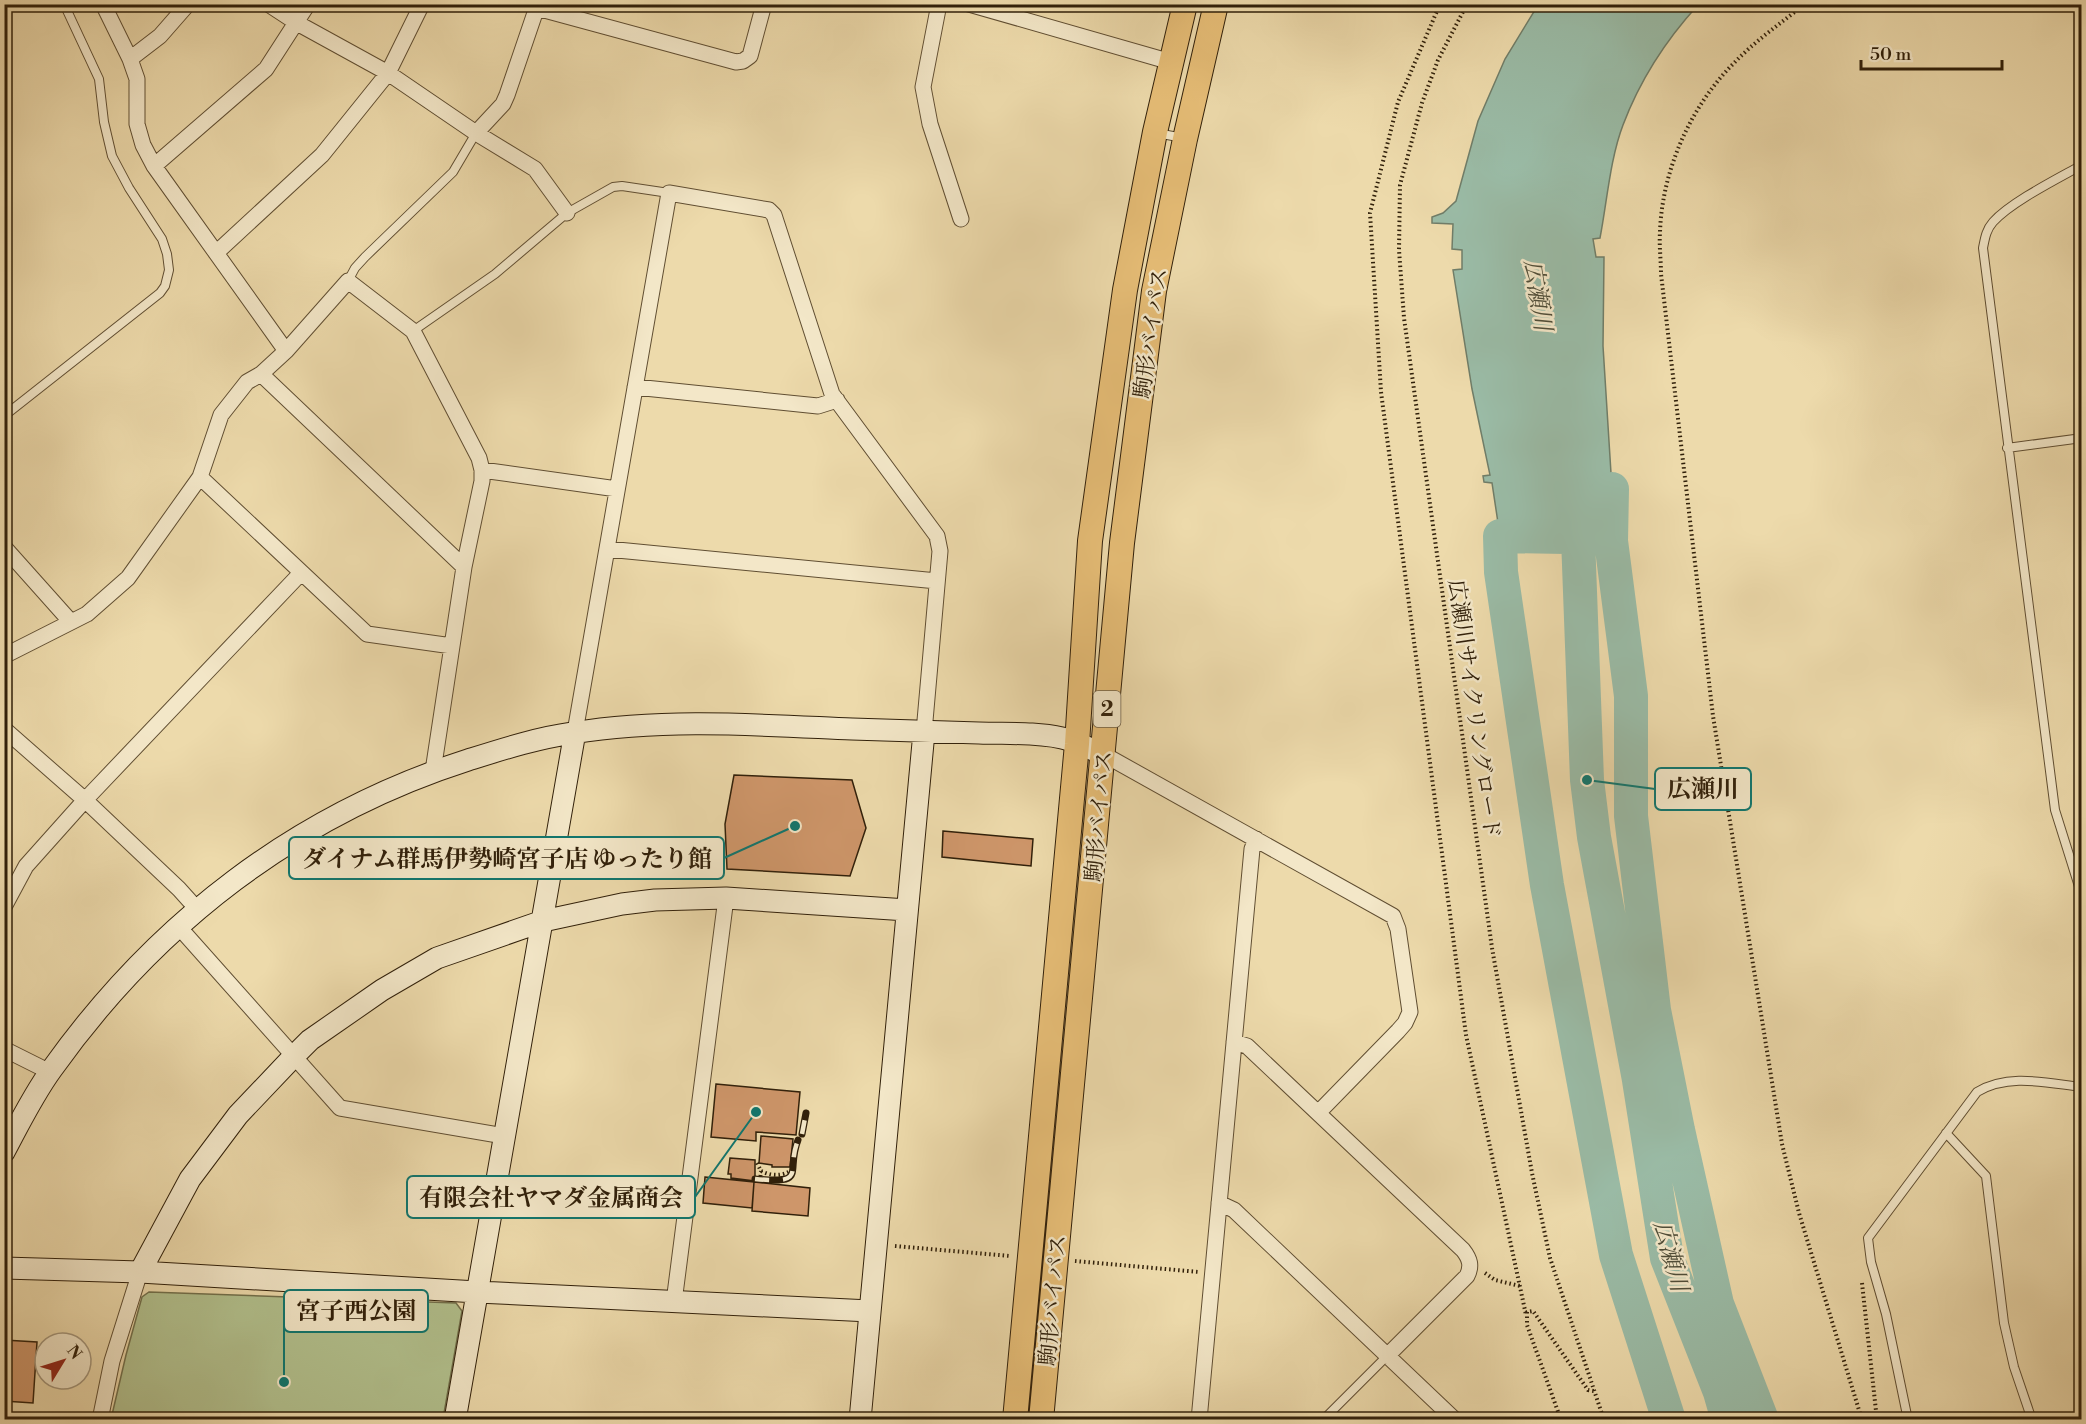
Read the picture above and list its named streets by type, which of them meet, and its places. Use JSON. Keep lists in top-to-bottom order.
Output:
{
  "streets": {
    "main road": ["駒形バイパス", "2"],
    "path": ["広瀬川サイクリングロード"]
  },
  "water": ["広瀬川"],
  "places": [
    "広瀬川",
    "ダイナム群馬伊勢崎宮子店 ゆったり館",
    "有限会社ヤマダ金属商会",
    "宮子西公園"
  ],
  "scale_bar": "50 m",
  "north": "top right"
}
